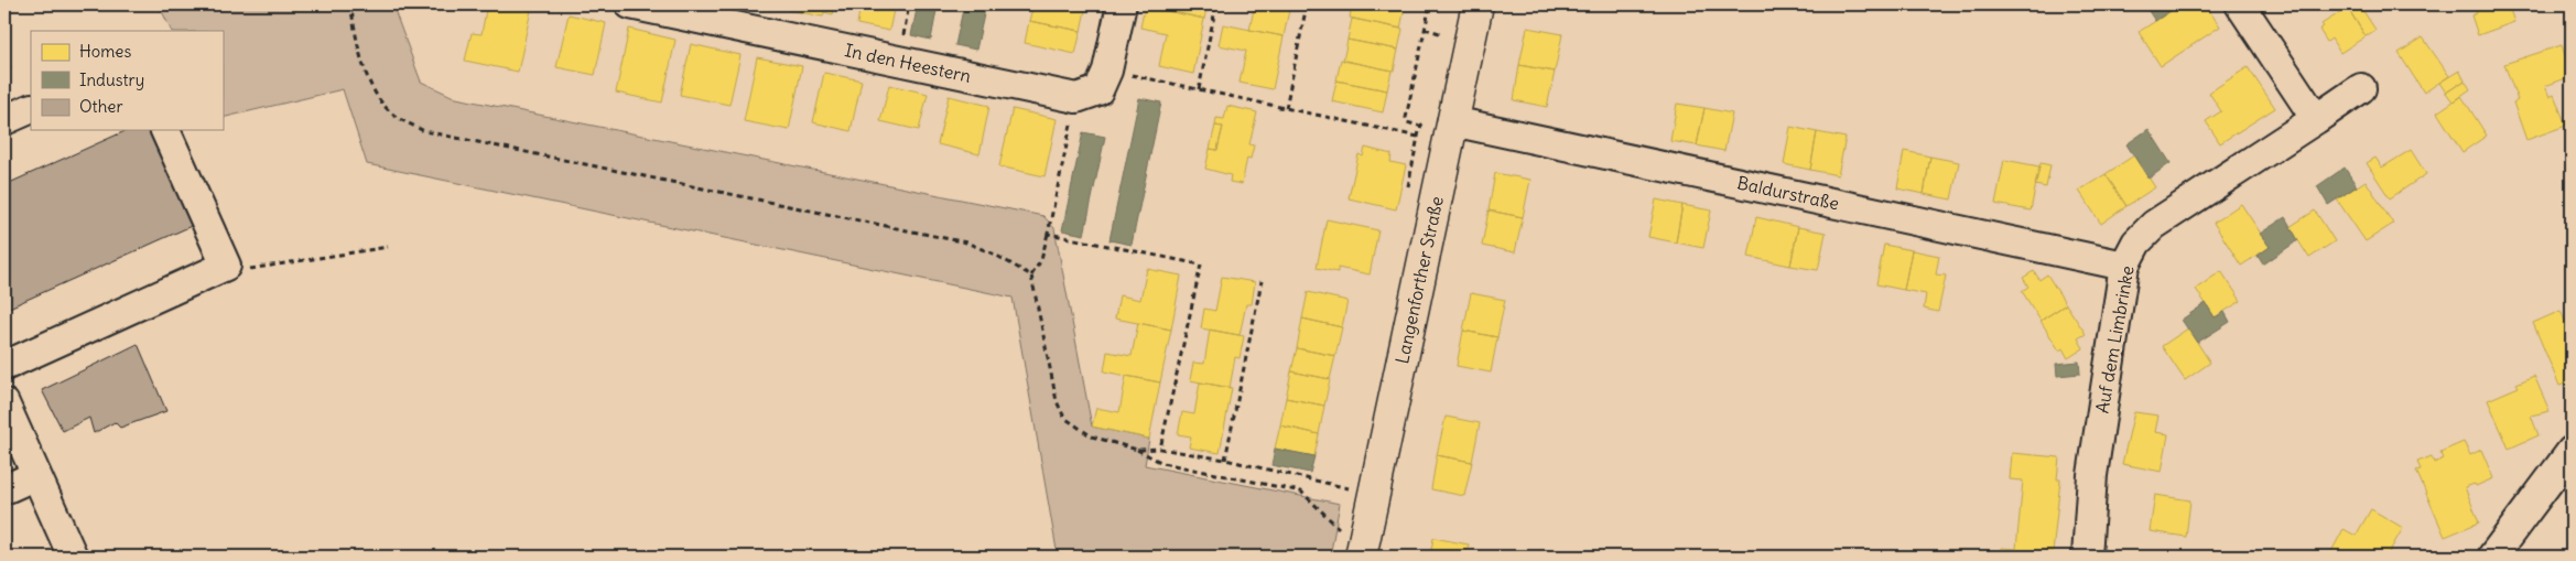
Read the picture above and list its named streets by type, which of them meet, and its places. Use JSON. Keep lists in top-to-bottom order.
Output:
{
  "streets": {
    "main road": ["Langenforther Straße"],
    "street": ["In den Heestern", "Baldurstraße", "Auf dem Limbrinke"]
  },
  "crossings": [
    ["Baldurstraße", "Langenforther Straße"],
    ["Baldurstraße", "Auf dem Limbrinke"]
  ],
  "legend": ["Homes", "Industry", "Other"]
}
